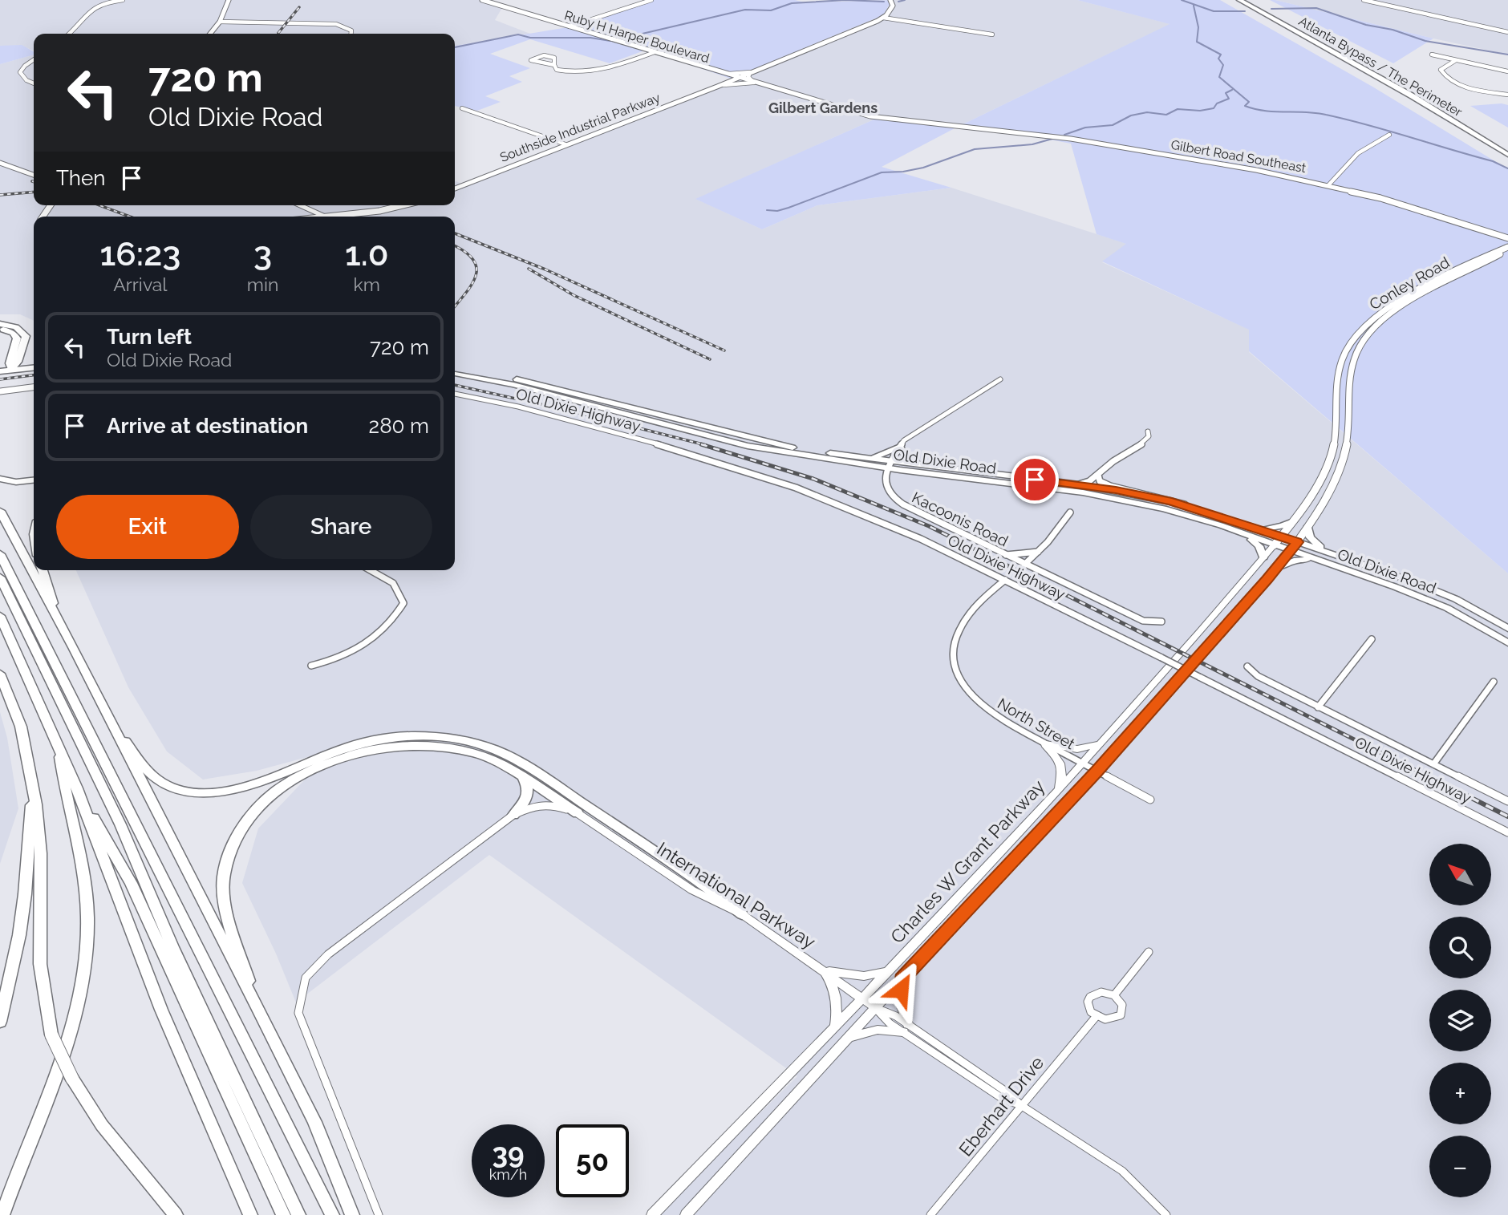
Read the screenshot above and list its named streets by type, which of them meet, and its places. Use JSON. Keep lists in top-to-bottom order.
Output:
{
  "streets": {
    "highway": ["Atlanta Bypass / The Perimeter"],
    "main road": ["Old Dixie Road", "Charles W Grant Parkway", "International Parkway"],
    "street": [
      "Ruby H Harper Boulevard",
      "Southside Industrial Parkway",
      "Gilbert Road Southeast",
      "Conley Road",
      "Old Dixie Highway",
      "Kacoonis Road",
      "North Street",
      "Eberhart Drive"
    ]
  },
  "crossings": [
    ["Ruby H Harper Boulevard", "Southside Industrial Parkway"],
    ["Ruby H Harper Boulevard", "Gilbert Road Southeast"],
    ["Conley Road", "Old Dixie Road"],
    ["Conley Road", "Charles W Grant Parkway"],
    ["Old Dixie Highway", "North Street"],
    ["Old Dixie Road", "Kacoonis Road"],
    ["Old Dixie Road", "Charles W Grant Parkway"],
    ["North Street", "Charles W Grant Parkway"],
    ["Charles W Grant Parkway", "International Parkway"],
    ["International Parkway", "Eberhart Drive"]
  ],
  "districts": ["Gilbert Gardens"],
  "north": "top left",
  "page": {
    "turn": ["720 m", "Old Dixie Road"],
    "then": "Then",
    "eta": [
      "16:23",
      "Arrival",
      "3",
      "min",
      "1.0",
      "km"
    ],
    "list": [
      {
        "name": "Turn left",
        "note": "Old Dixie Road",
        "value": "720 m"
      },
      {
        "name": "Arrive at destination",
        "value": "280 m"
      }
    ],
    "buttons": ["Exit", "Share"],
    "map_buttons": ["+", "−"],
    "speed": "39 km/h",
    "limit": "50"
  }
}
